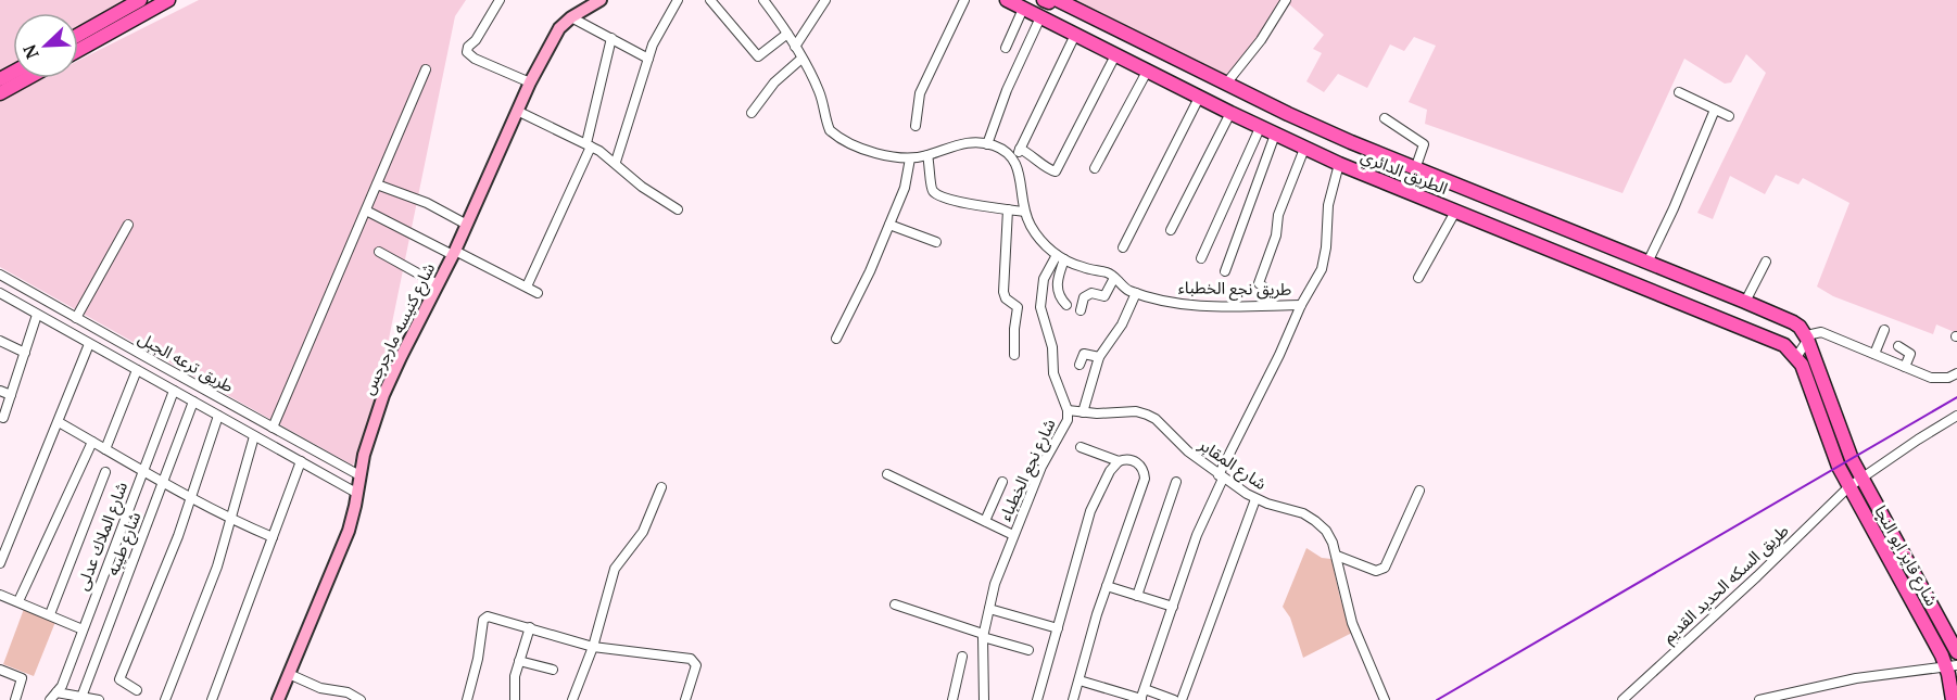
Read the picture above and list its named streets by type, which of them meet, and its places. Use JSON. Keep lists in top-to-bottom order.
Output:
{
  "streets": {
    "main road": ["الطريق الدائري", "شارع فايز ابو النجا"],
    "street": [
      "طريق نجع الخطباء",
      "شارع كنيسه مارجرجس",
      "طريق ترعه الجبل",
      "شارع المقابر",
      "شارع نجع الخطباء",
      "شارع الملاك عدلى",
      "شارع طيبه",
      "طريق السكه الحديد القديم"
    ]
  },
  "crossings": [
    ["الطريق الدائري", "شارع فايز ابو النجا"],
    ["طريق نجع الخطباء", "شارع نجع الخطباء"],
    ["شارع كنيسه مارجرجس", "طريق ترعه الجبل"],
    ["طريق ترعه الجبل", "شارع الملاك عدلى"],
    ["طريق ترعه الجبل", "شارع طيبه"],
    ["شارع المقابر", "شارع نجع الخطباء"],
    ["شارع فايز ابو النجا", "طريق السكه الحديد القديم"]
  ],
  "north": "bottom left"
}
